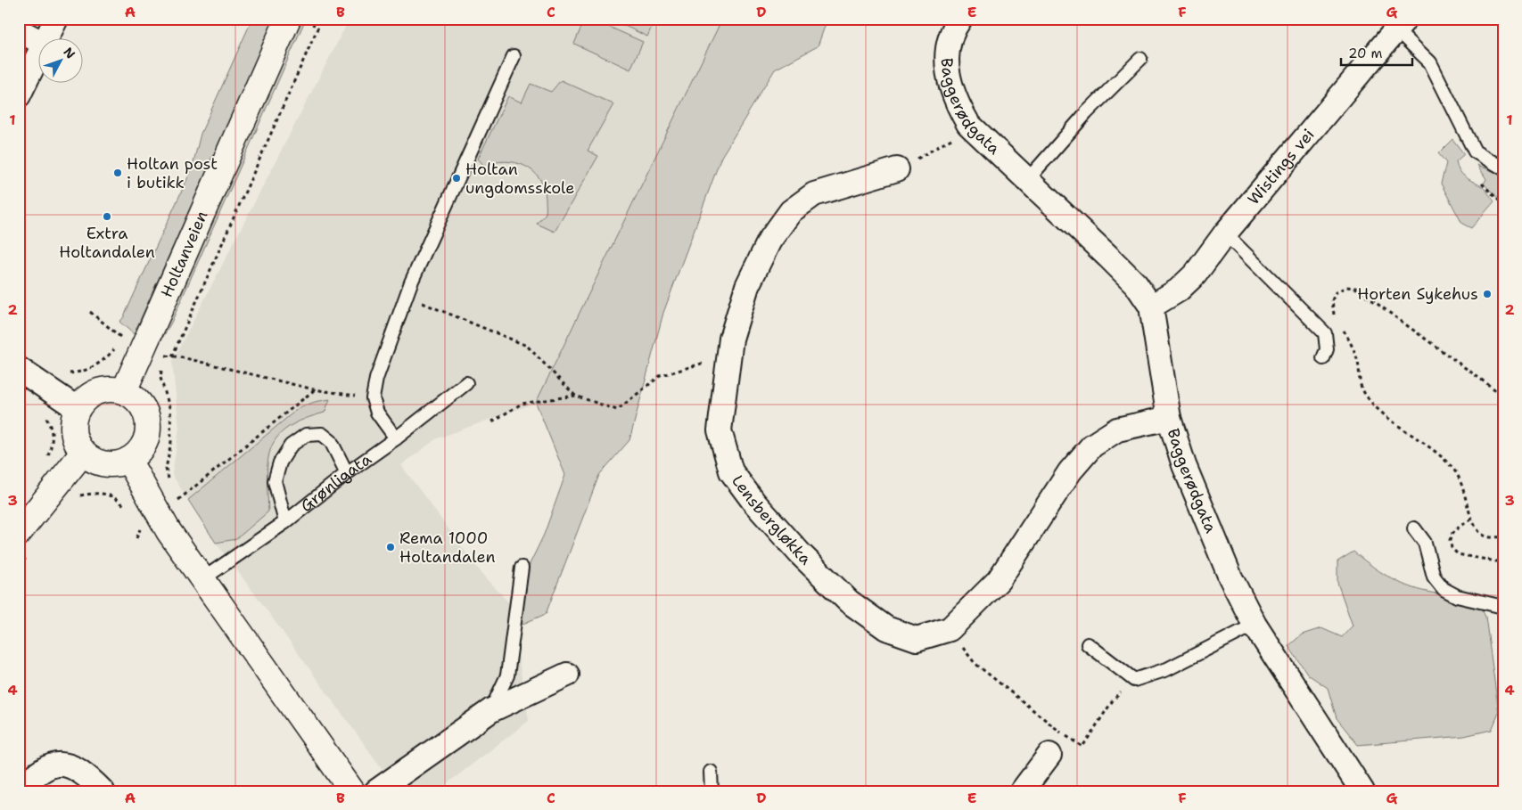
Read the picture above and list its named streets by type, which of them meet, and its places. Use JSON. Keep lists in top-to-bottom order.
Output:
{
  "streets": {
    "main road": ["Holtanveien"],
    "street": ["Baggerødgata", "Wistings vei", "Lensbergløkka"],
    "lane": ["Grønligata"]
  },
  "crossings": [
    ["Baggerødgata", "Wistings vei"],
    ["Baggerødgata", "Lensbergløkka"]
  ],
  "places": [
    "Holtan post i butikk",
    "Holtan ungdomsskole",
    "Extra Holtandalen",
    "Horten Sykehus",
    "Rema 1000 Holtandalen"
  ],
  "scale_bar": "20 m",
  "north": "top right",
  "grid": {
    "columns": [
      "A",
      "B",
      "C",
      "D",
      "E",
      "F",
      "G"
    ],
    "rows": [
      "1",
      "2",
      "3",
      "4"
    ]
  }
}
